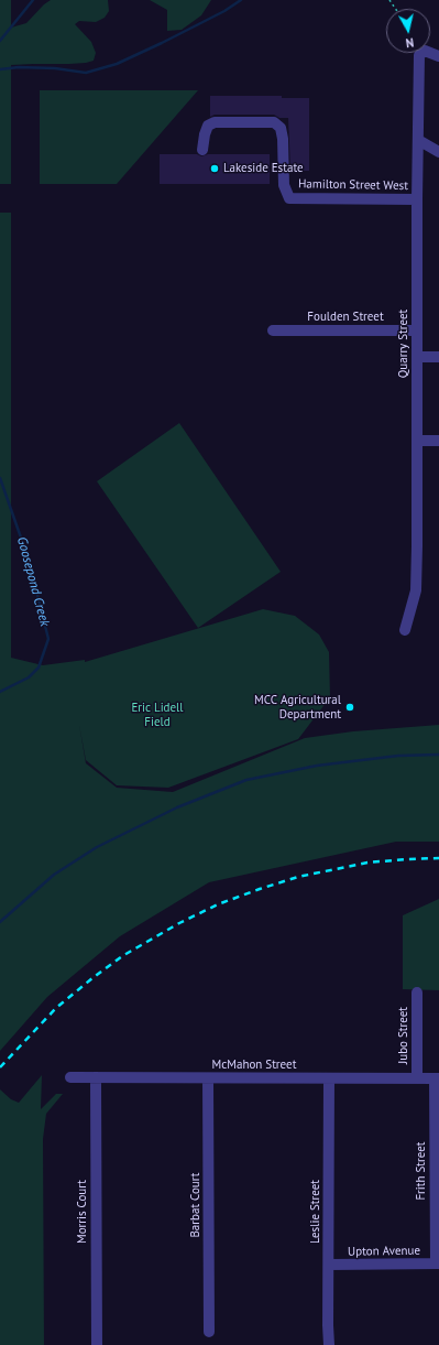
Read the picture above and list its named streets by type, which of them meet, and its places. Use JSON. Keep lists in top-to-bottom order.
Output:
{
  "streets": {
    "street": [
      "Hamilton Street West",
      "Foulden Street",
      "Quarry Street",
      "Jubo Street",
      "McMahon Street",
      "Frith Street",
      "Barbat Court",
      "Morris Court",
      "Leslie Street",
      "Upton Avenue"
    ]
  },
  "crossings": [
    ["Hamilton Street West", "Quarry Street"],
    ["Foulden Street", "Quarry Street"],
    ["Jubo Street", "McMahon Street"],
    ["McMahon Street", "Frith Street"],
    ["McMahon Street", "Barbat Court"],
    ["McMahon Street", "Morris Court"],
    ["McMahon Street", "Leslie Street"],
    ["Frith Street", "Upton Avenue"],
    ["Leslie Street", "Upton Avenue"]
  ],
  "water": ["Goosepond Creek"],
  "parks": ["Eric Lidell Field"],
  "places": ["Lakeside Estate", "MCC Agricultural Department"],
  "north": "bottom"
}
